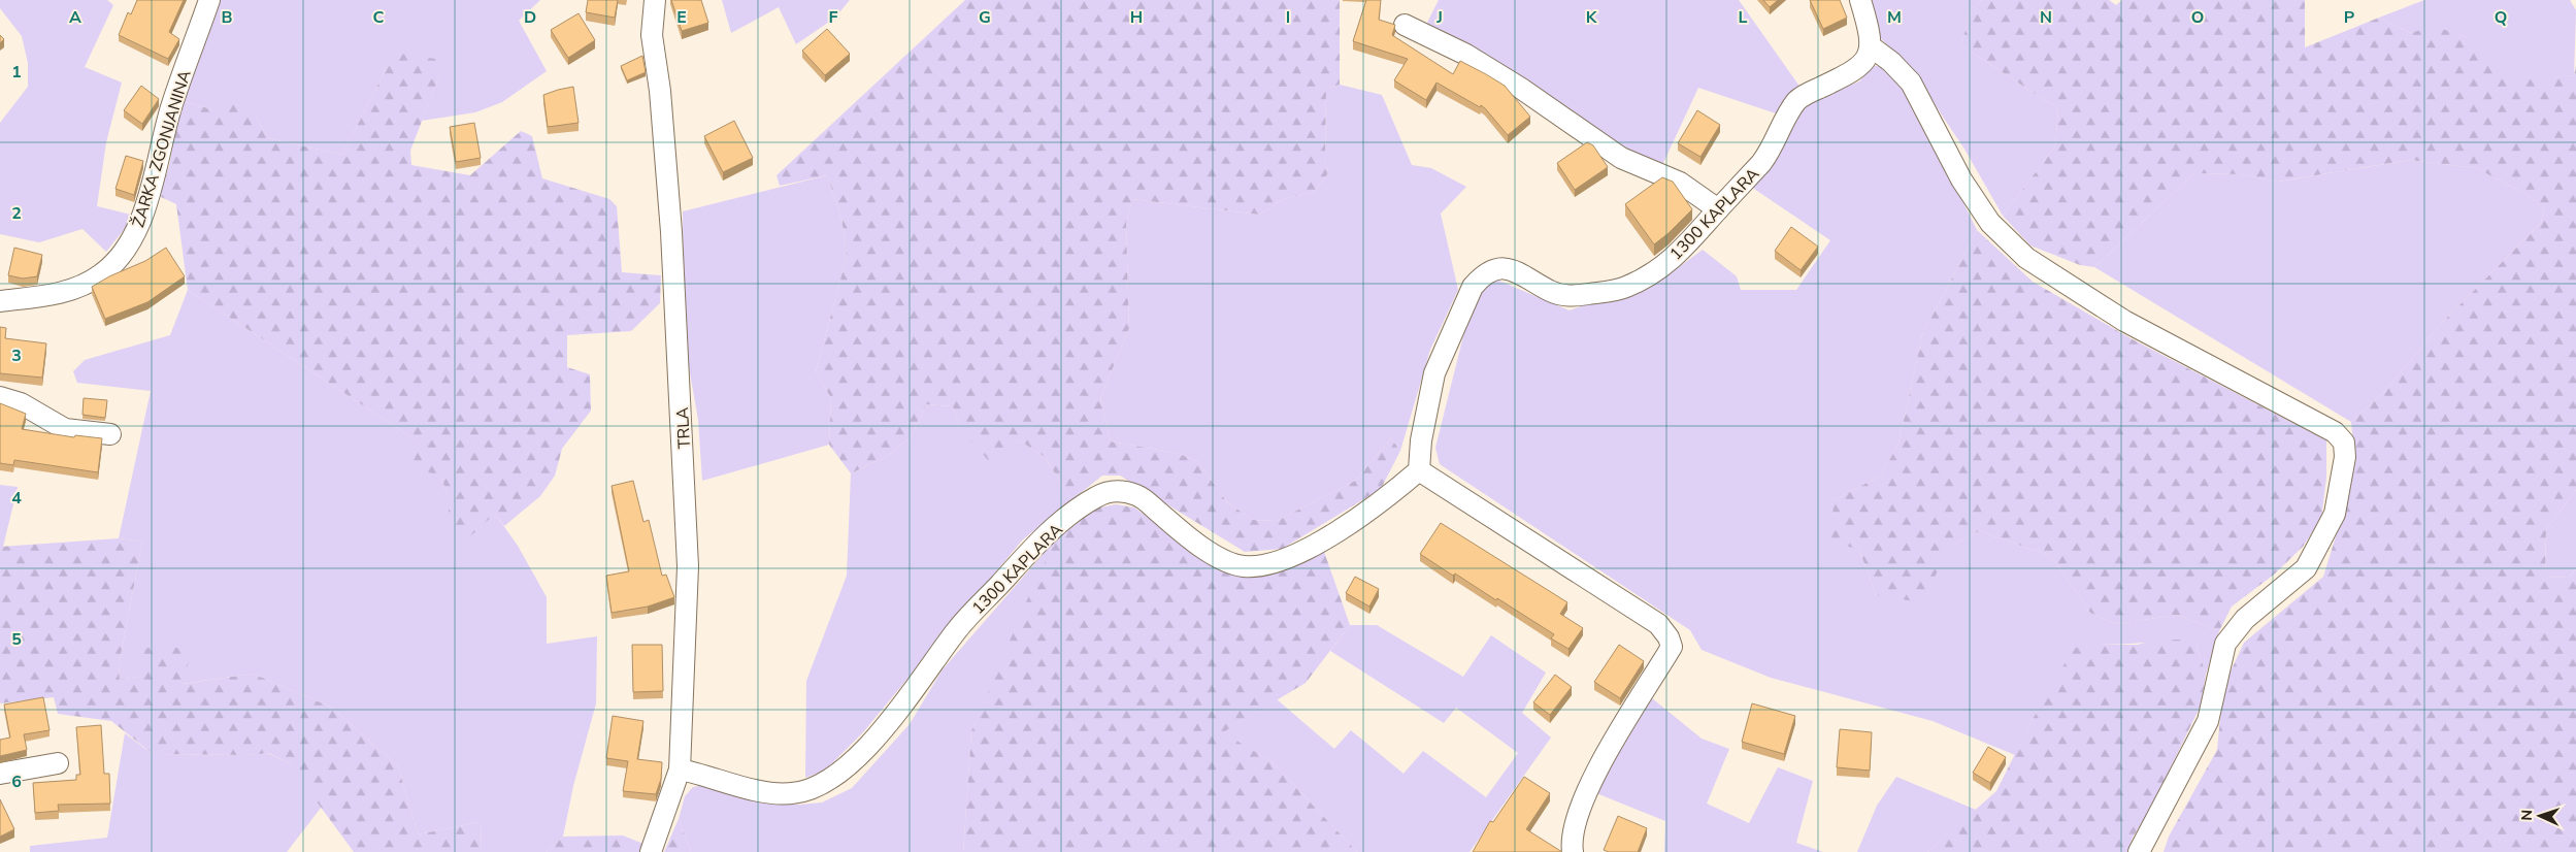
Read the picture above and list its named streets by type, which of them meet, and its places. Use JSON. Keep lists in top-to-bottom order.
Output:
{
  "streets": {
    "street": ["ŽARKA ZGONJANINA", "1300 KAPLARA", "TRLA"]
  },
  "crossings": [
    ["1300 KAPLARA", "TRLA"]
  ],
  "north": "left",
  "grid": {
    "columns": [
      "A",
      "B",
      "C",
      "D",
      "E",
      "F",
      "G",
      "H",
      "I",
      "J",
      "K",
      "L",
      "M",
      "N",
      "O",
      "P",
      "Q"
    ],
    "rows": [
      "1",
      "2",
      "3",
      "4",
      "5",
      "6"
    ]
  }
}
